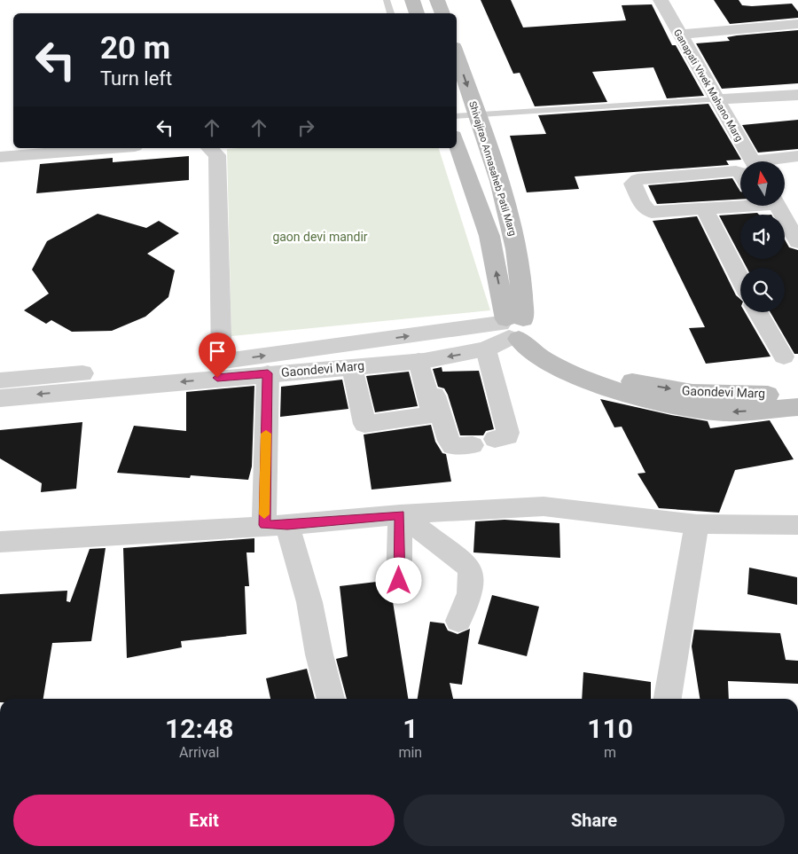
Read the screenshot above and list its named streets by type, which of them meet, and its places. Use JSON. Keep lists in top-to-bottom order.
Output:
{
  "streets": {
    "main road": ["Shivajirao Annasaheb Patil Marg", "Gaondevi Marg"],
    "street": ["Ganapati Vivek Mahano Marg"]
  },
  "crossings": [
    ["Shivajirao Annasaheb Patil Marg", "Gaondevi Marg"]
  ],
  "parks": ["gaon devi mandir"],
  "north": "top",
  "page": {
    "turn": ["20 m", "Turn left"],
    "eta": [
      "12:48",
      "Arrival",
      "1",
      "min",
      "110",
      "m"
    ],
    "buttons": ["Exit", "Share"]
  }
}
